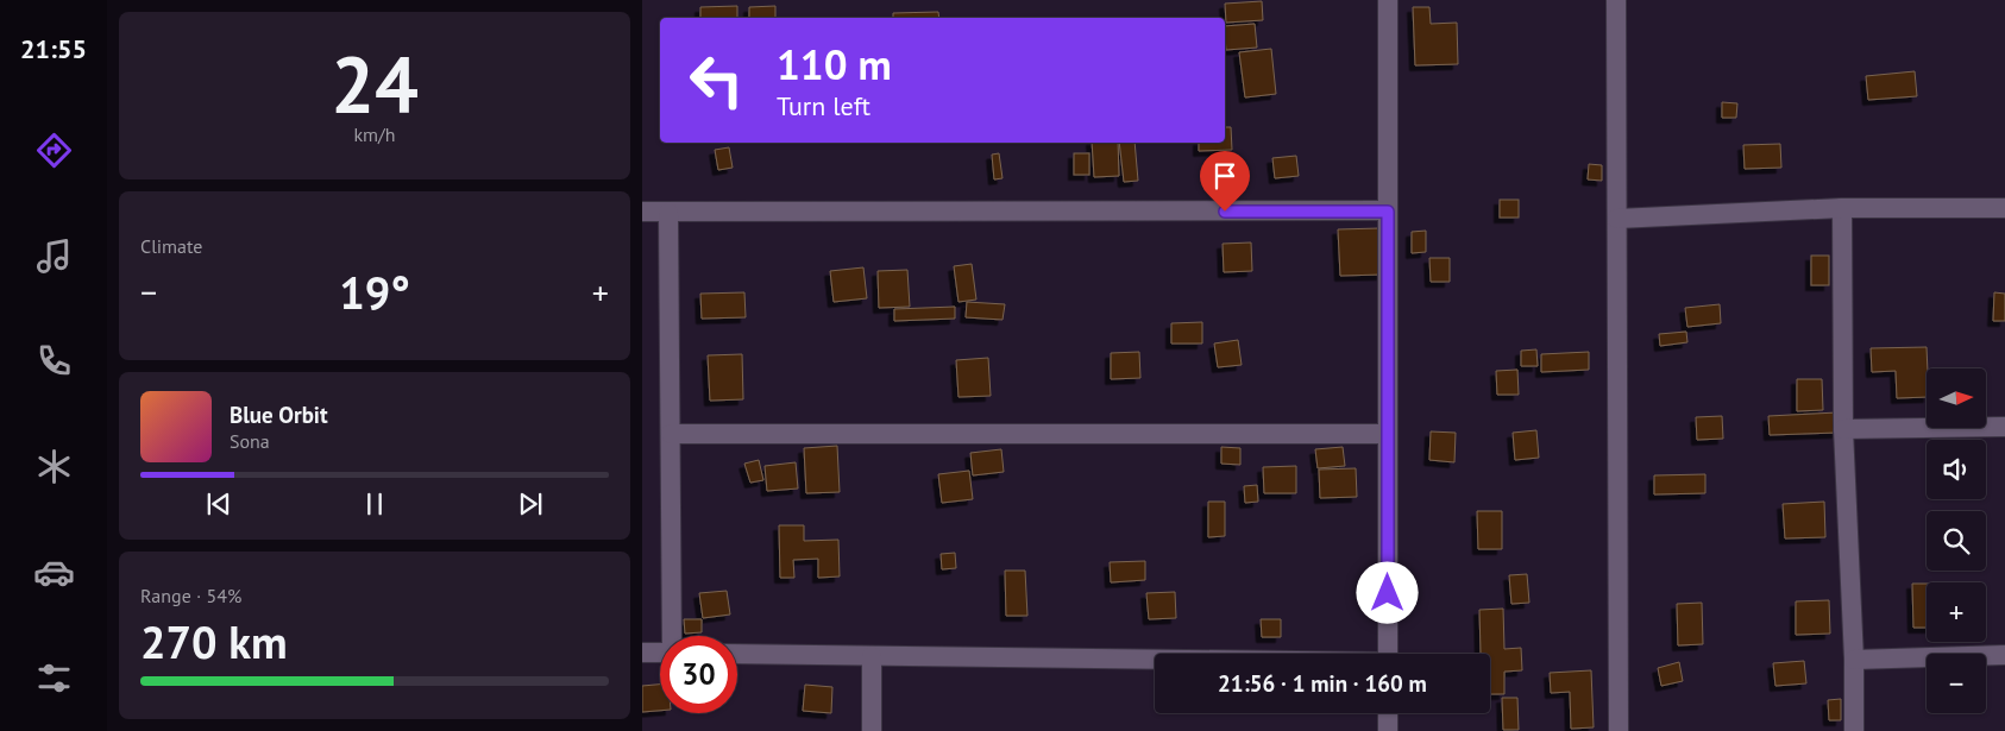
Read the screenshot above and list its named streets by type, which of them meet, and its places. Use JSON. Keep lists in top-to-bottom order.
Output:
{
  "north": "right",
  "page": {
    "tabs": "21:55",
    "tile": [
      ["24", "km/h"],
      "Climate",
      ["Range · 54%", "270 km"]
    ],
    "turn": ["110 m", "Turn left"],
    "heat": ["−", "19°", "+"],
    "map_buttons": ["+", "−"],
    "song": ["Blue Orbit", "Sona"],
    "limit": "30",
    "trip": "21:56 · 1 min · 160 m"
  }
}
